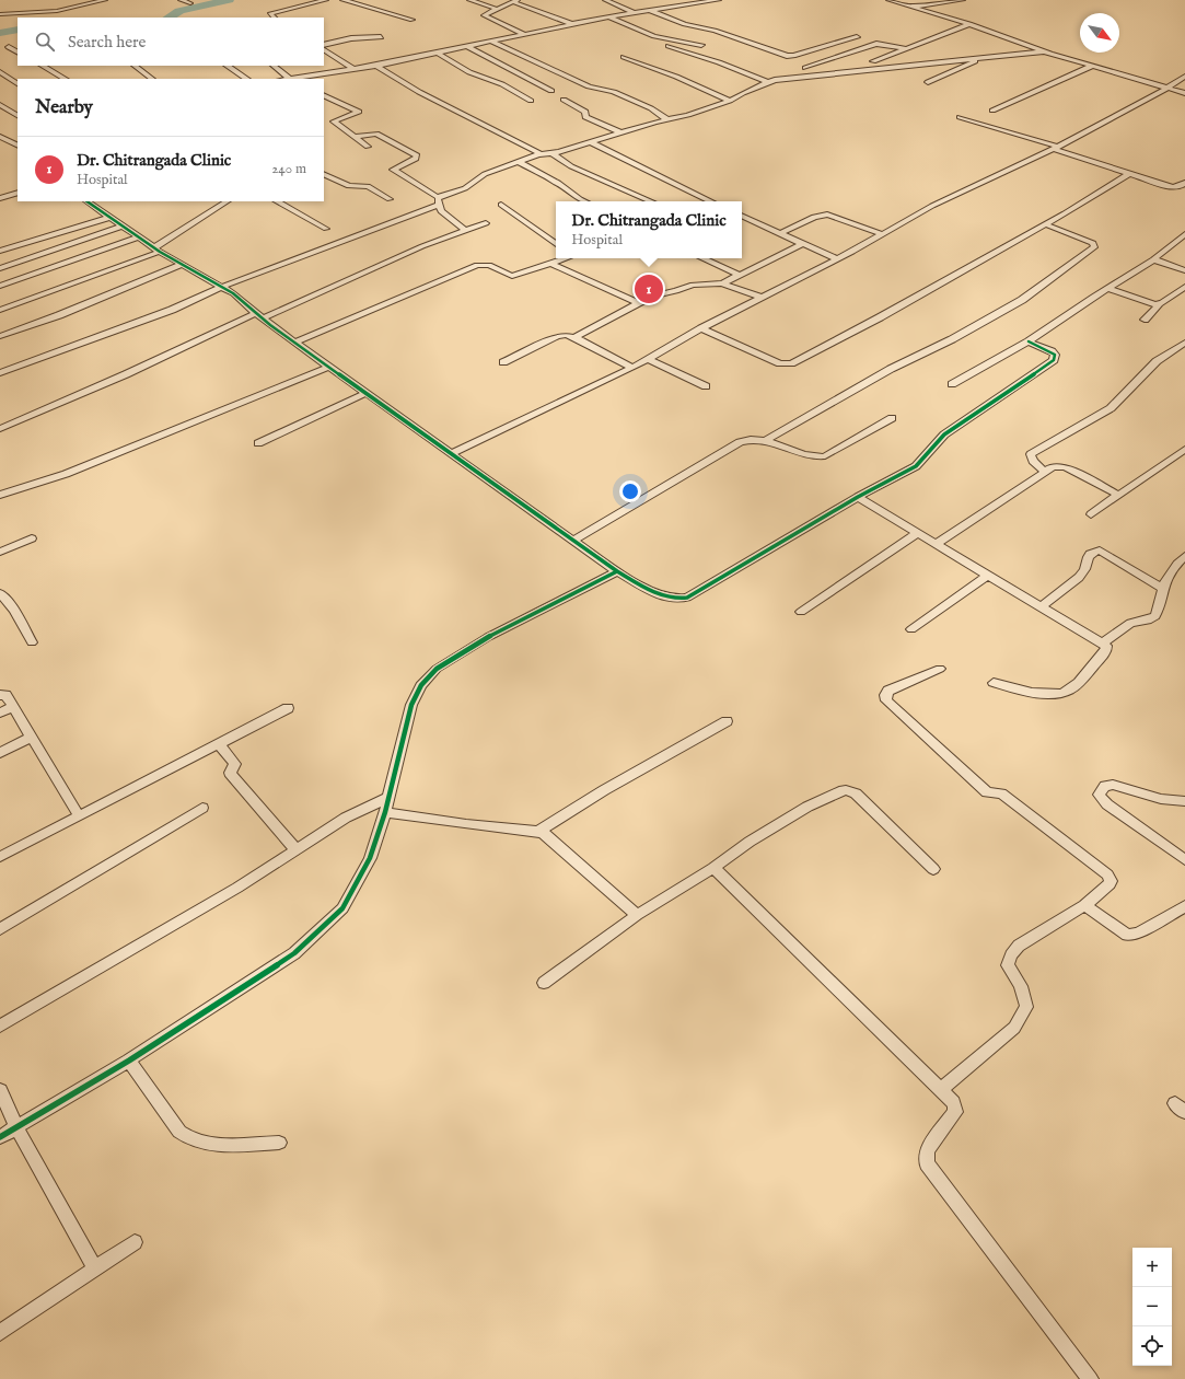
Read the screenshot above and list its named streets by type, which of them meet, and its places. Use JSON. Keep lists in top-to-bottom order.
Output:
{
  "north": "bottom right",
  "page": {
    "search": "Search here",
    "heading": "Nearby",
    "list": [
      {
        "mark": "1",
        "name": "Dr. Chitrangada Clinic",
        "note": "Hospital",
        "value": "240 m"
      }
    ],
    "popup": ["Dr. Chitrangada Clinic", "Hospital"],
    "pins": "1",
    "map_buttons": ["+", "−"]
  }
}
